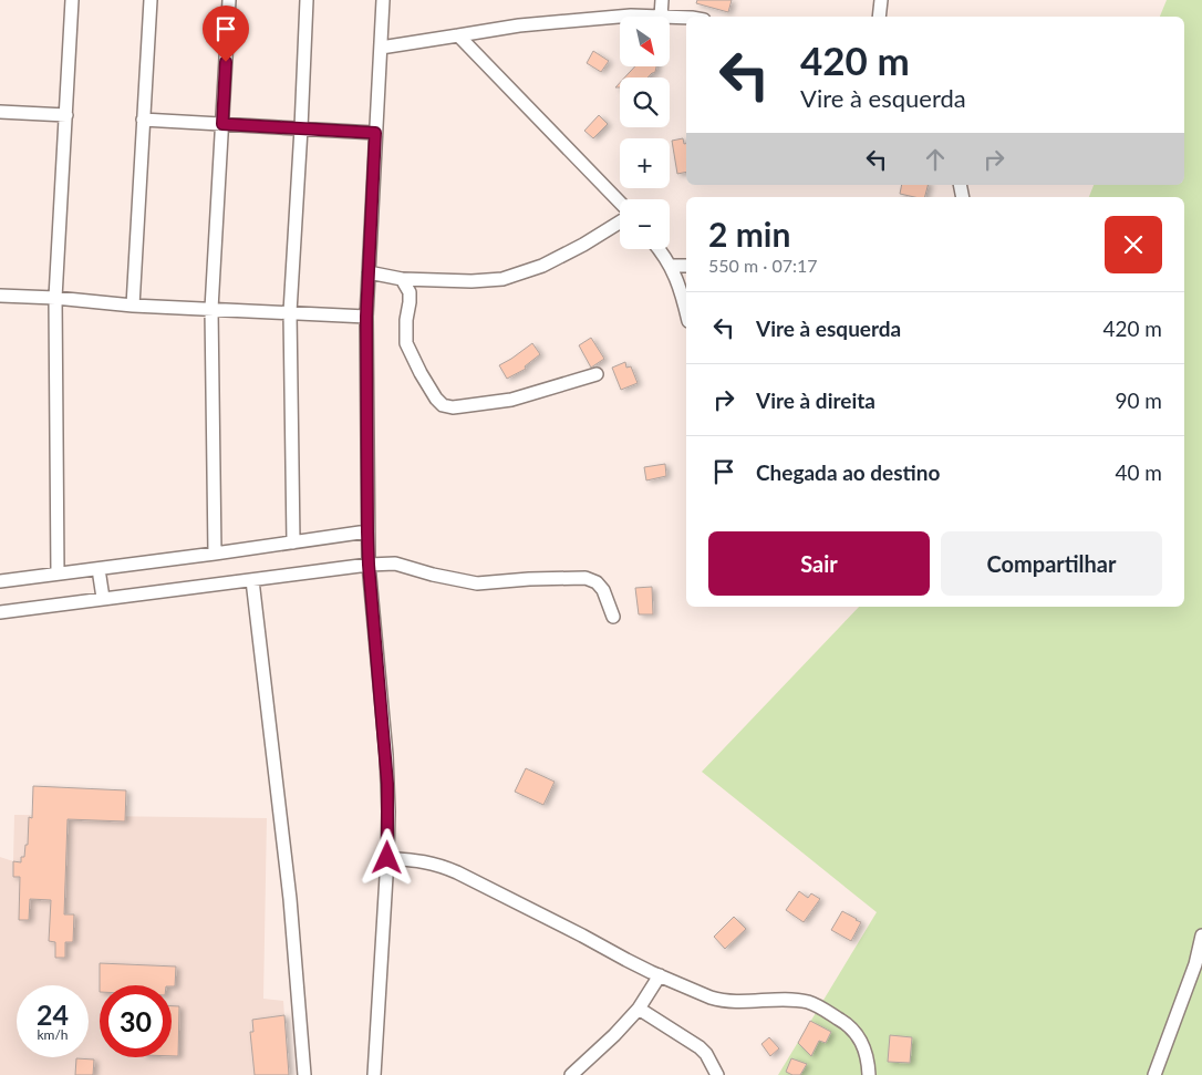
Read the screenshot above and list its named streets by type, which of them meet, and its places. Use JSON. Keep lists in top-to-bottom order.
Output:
{
  "north": "bottom right",
  "page": {
    "map_buttons": ["+", "−"],
    "turn": ["420 m", "Vire à esquerda"],
    "heading": ["2 min", "550 m · 07:17"],
    "list": [
      {
        "name": "Vire à esquerda",
        "value": "420 m"
      },
      {
        "name": "Vire à direita",
        "value": "90 m"
      },
      {
        "name": "Chegada ao destino",
        "value": "40 m"
      }
    ],
    "buttons": ["Sair", "Compartilhar"],
    "speed": "24 km/h",
    "limit": "30"
  }
}
